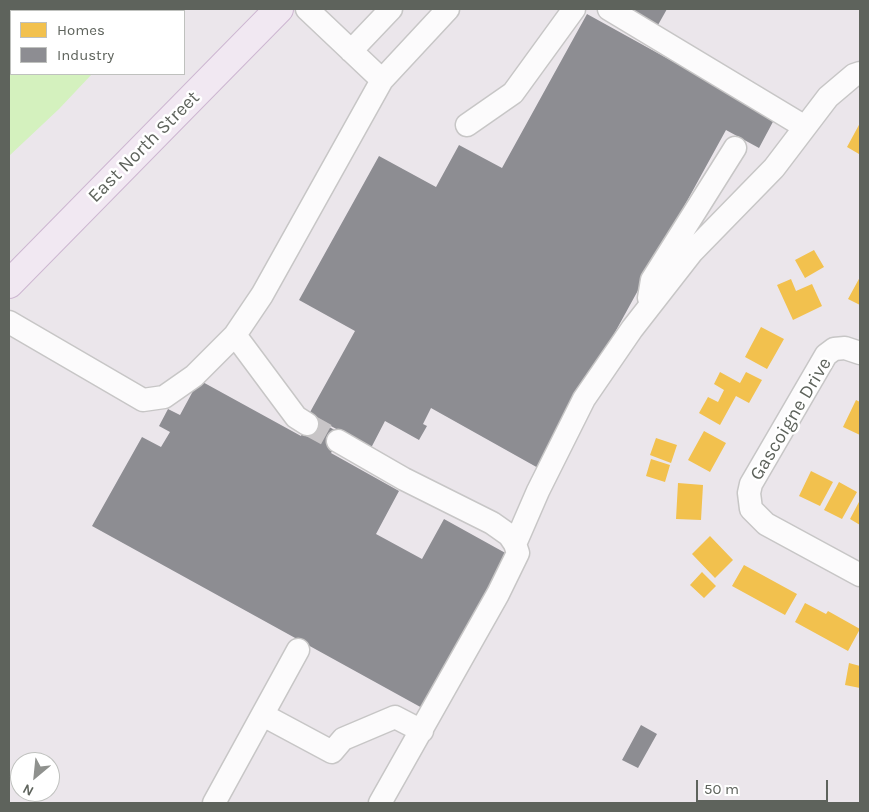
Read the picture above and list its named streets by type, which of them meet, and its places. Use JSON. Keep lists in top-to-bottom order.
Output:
{
  "streets": {
    "main road": ["East North Street"],
    "street": ["Gascoigne Drive"]
  },
  "legend": ["Homes", "Industry"],
  "scale_bar": "50 m",
  "north": "bottom left"
}
